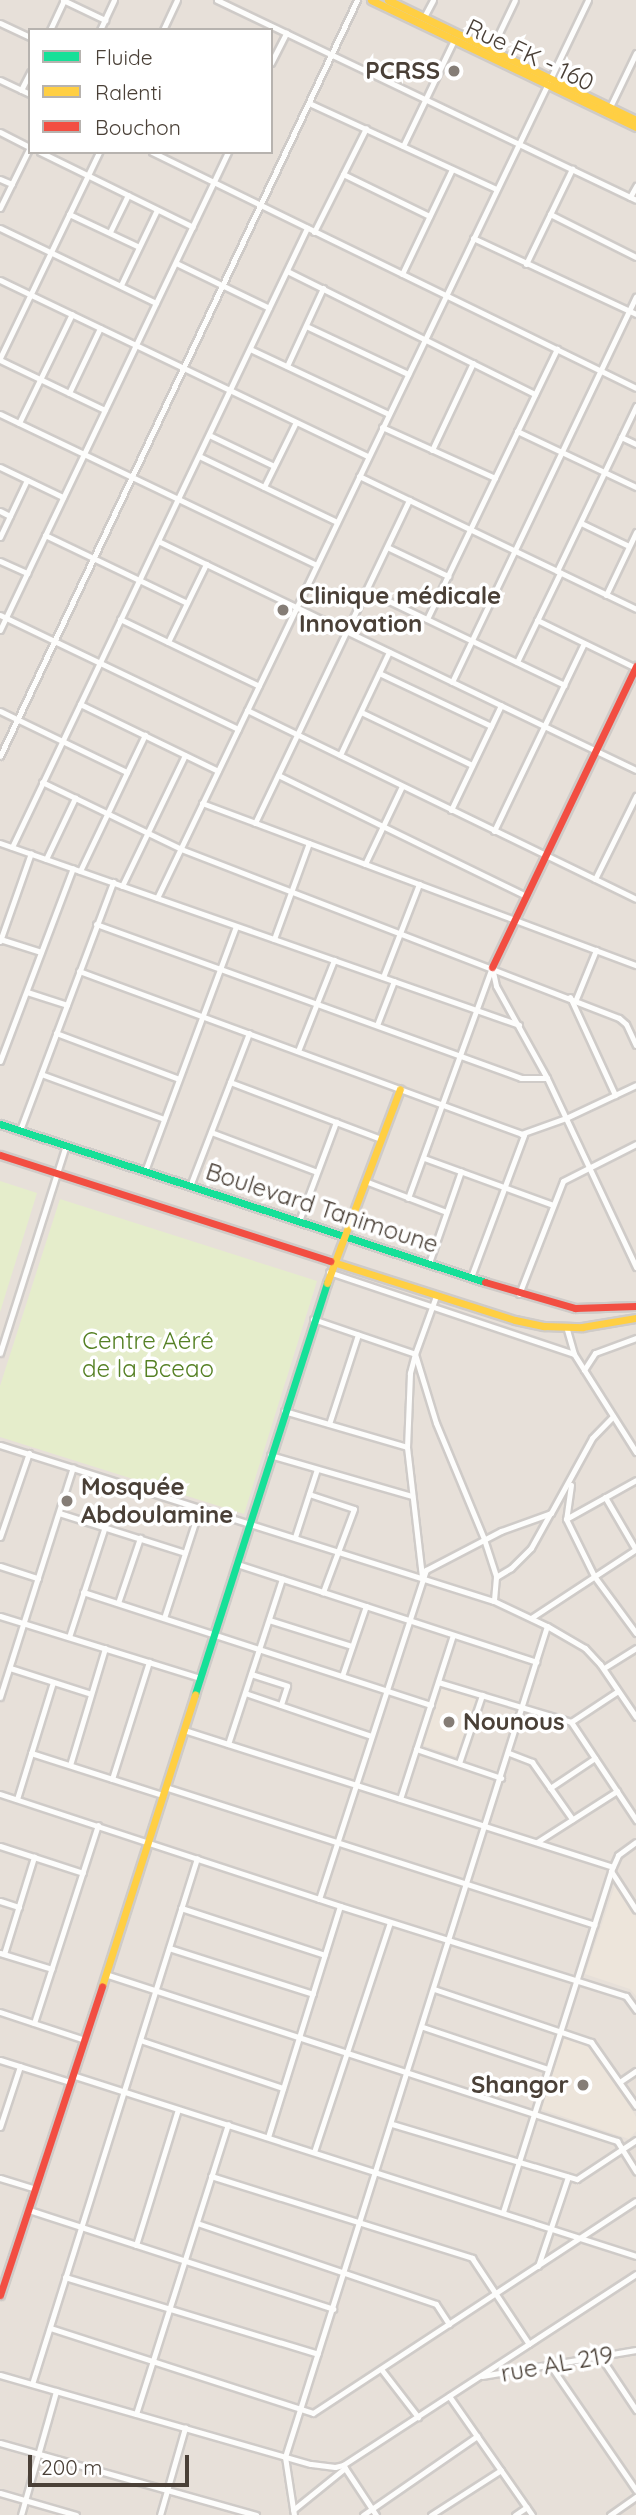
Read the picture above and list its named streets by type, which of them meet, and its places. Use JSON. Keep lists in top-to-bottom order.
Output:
{
  "streets": {
    "main road": ["Rue FK - 160", "Boulevard Tanimoune"],
    "street": ["rue AL 219"]
  },
  "parks": ["Centre Aéré de la Bceao"],
  "places": [
    "PCRSS",
    "Clinique médicale Innovation",
    "Mosquée Abdoulamine",
    "Nounous",
    "Shangor"
  ],
  "legend": ["Fluide", "Ralenti", "Bouchon"],
  "scale_bar": "200 m"
}
